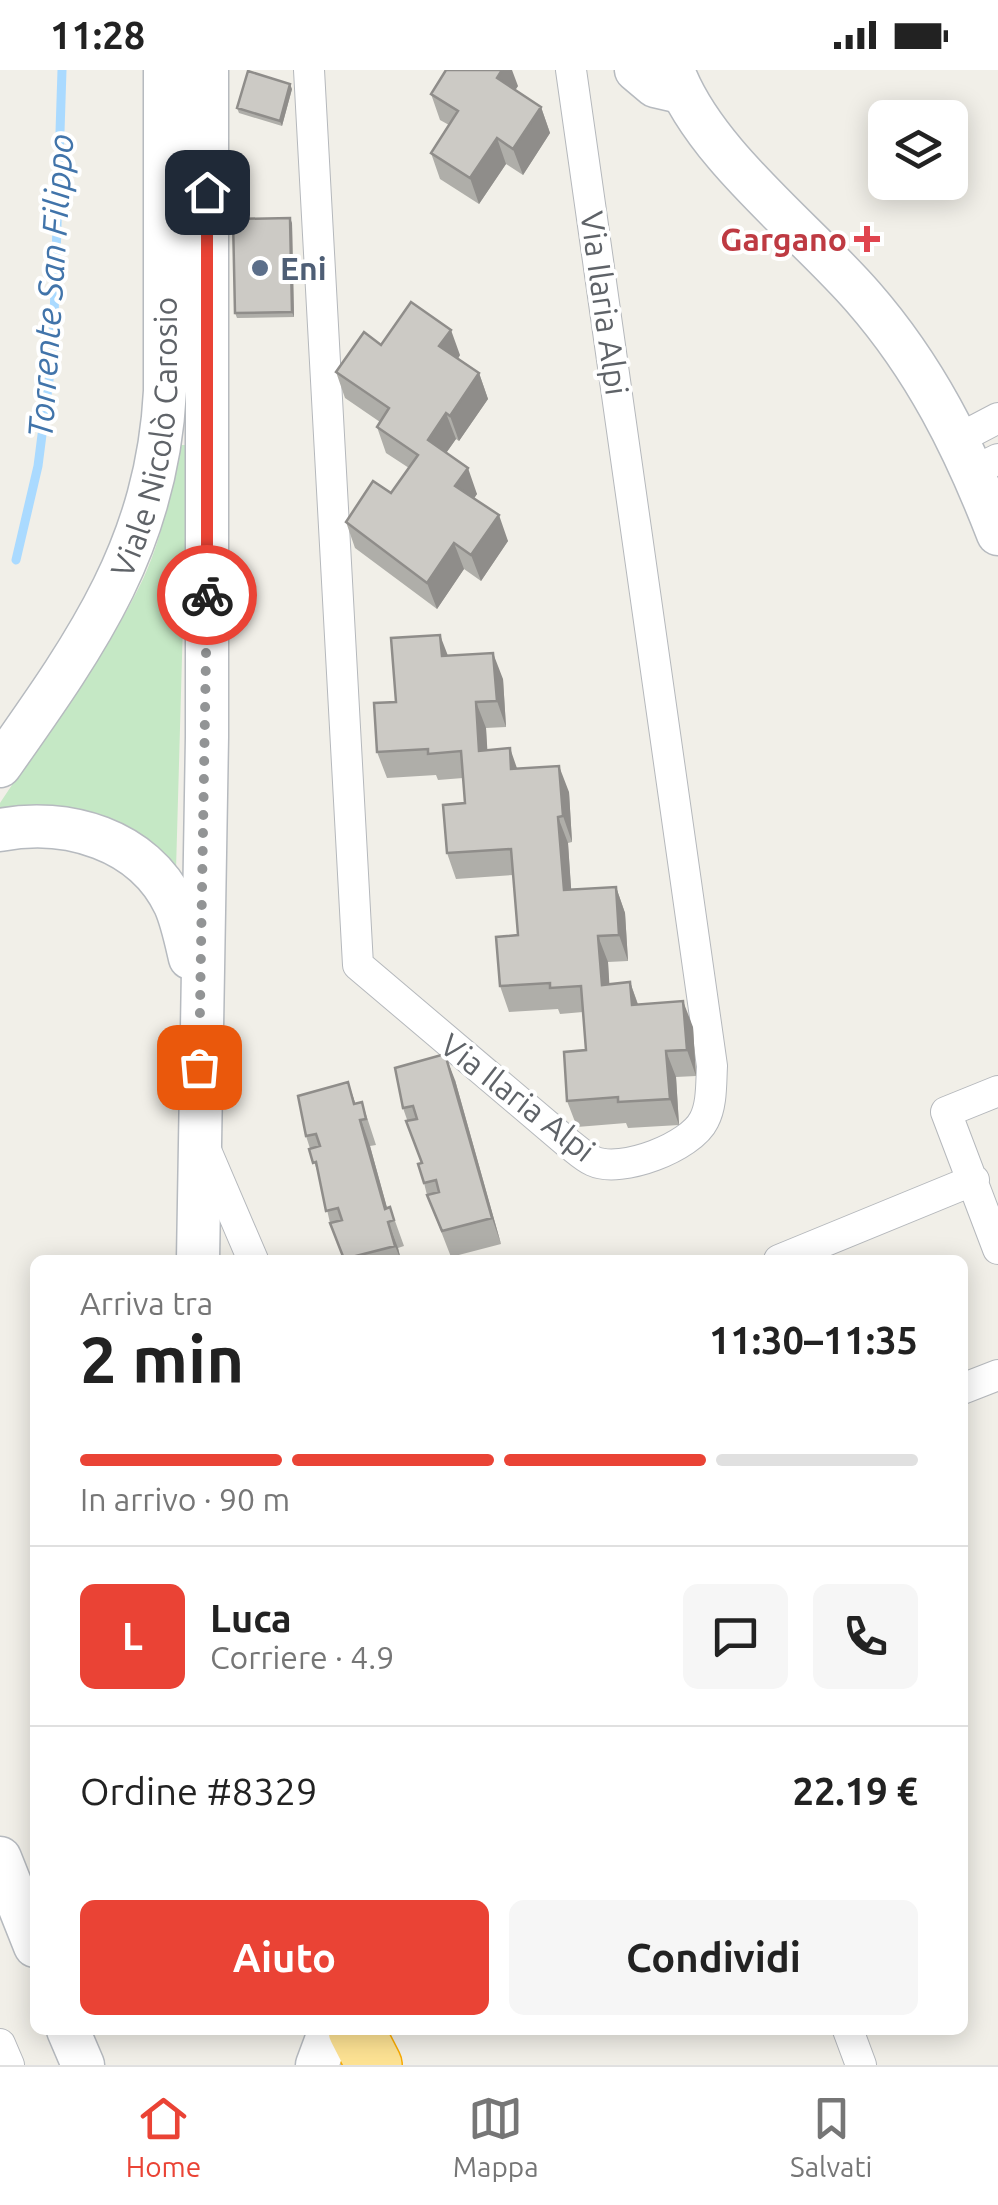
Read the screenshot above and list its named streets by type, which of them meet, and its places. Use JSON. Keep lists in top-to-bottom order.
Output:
{
  "streets": {
    "main road": ["Viale Nicolò Carosio"],
    "street": ["Via Ilaria Alpi"]
  },
  "water": ["Torrente San Filippo"],
  "places": {
    "health": ["Gargano"],
    "other": ["Eni"]
  },
  "page": {
    "status": "11:28",
    "heading": ["2 min", "Arriva tra", "11:30–11:35"],
    "panel": [
      "Luca",
      "Corriere · 4.9",
      "Ordine #8329",
      "22.19 €"
    ],
    "bar": "In arrivo · 90 m",
    "round": "L",
    "buttons": ["Aiuto", "Condividi"],
    "tabs": ["Home", "Mappa", "Salvati"]
  }
}
